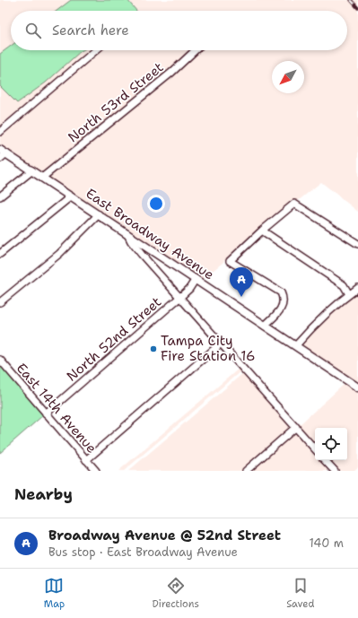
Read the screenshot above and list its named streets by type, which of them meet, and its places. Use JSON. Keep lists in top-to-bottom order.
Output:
{
  "streets": {
    "street": [
      "North 53rd Street",
      "East Broadway Avenue",
      "North 52nd Street",
      "East 14th Avenue"
    ]
  },
  "crossings": [
    ["North 53rd Street", "East Broadway Avenue"],
    ["East Broadway Avenue", "North 52nd Street"],
    ["North 52nd Street", "East 14th Avenue"]
  ],
  "places": ["Tampa City Fire Station 16"],
  "north": "bottom left",
  "page": {
    "search": "Search here",
    "pins": "A",
    "heading": "Nearby",
    "list": [
      {
        "mark": "A",
        "name": "Broadway Avenue @ 52nd Street",
        "note": "Bus stop · East Broadway Avenue",
        "value": "140 m"
      }
    ],
    "nav": ["Map", "Directions", "Saved"]
  }
}
